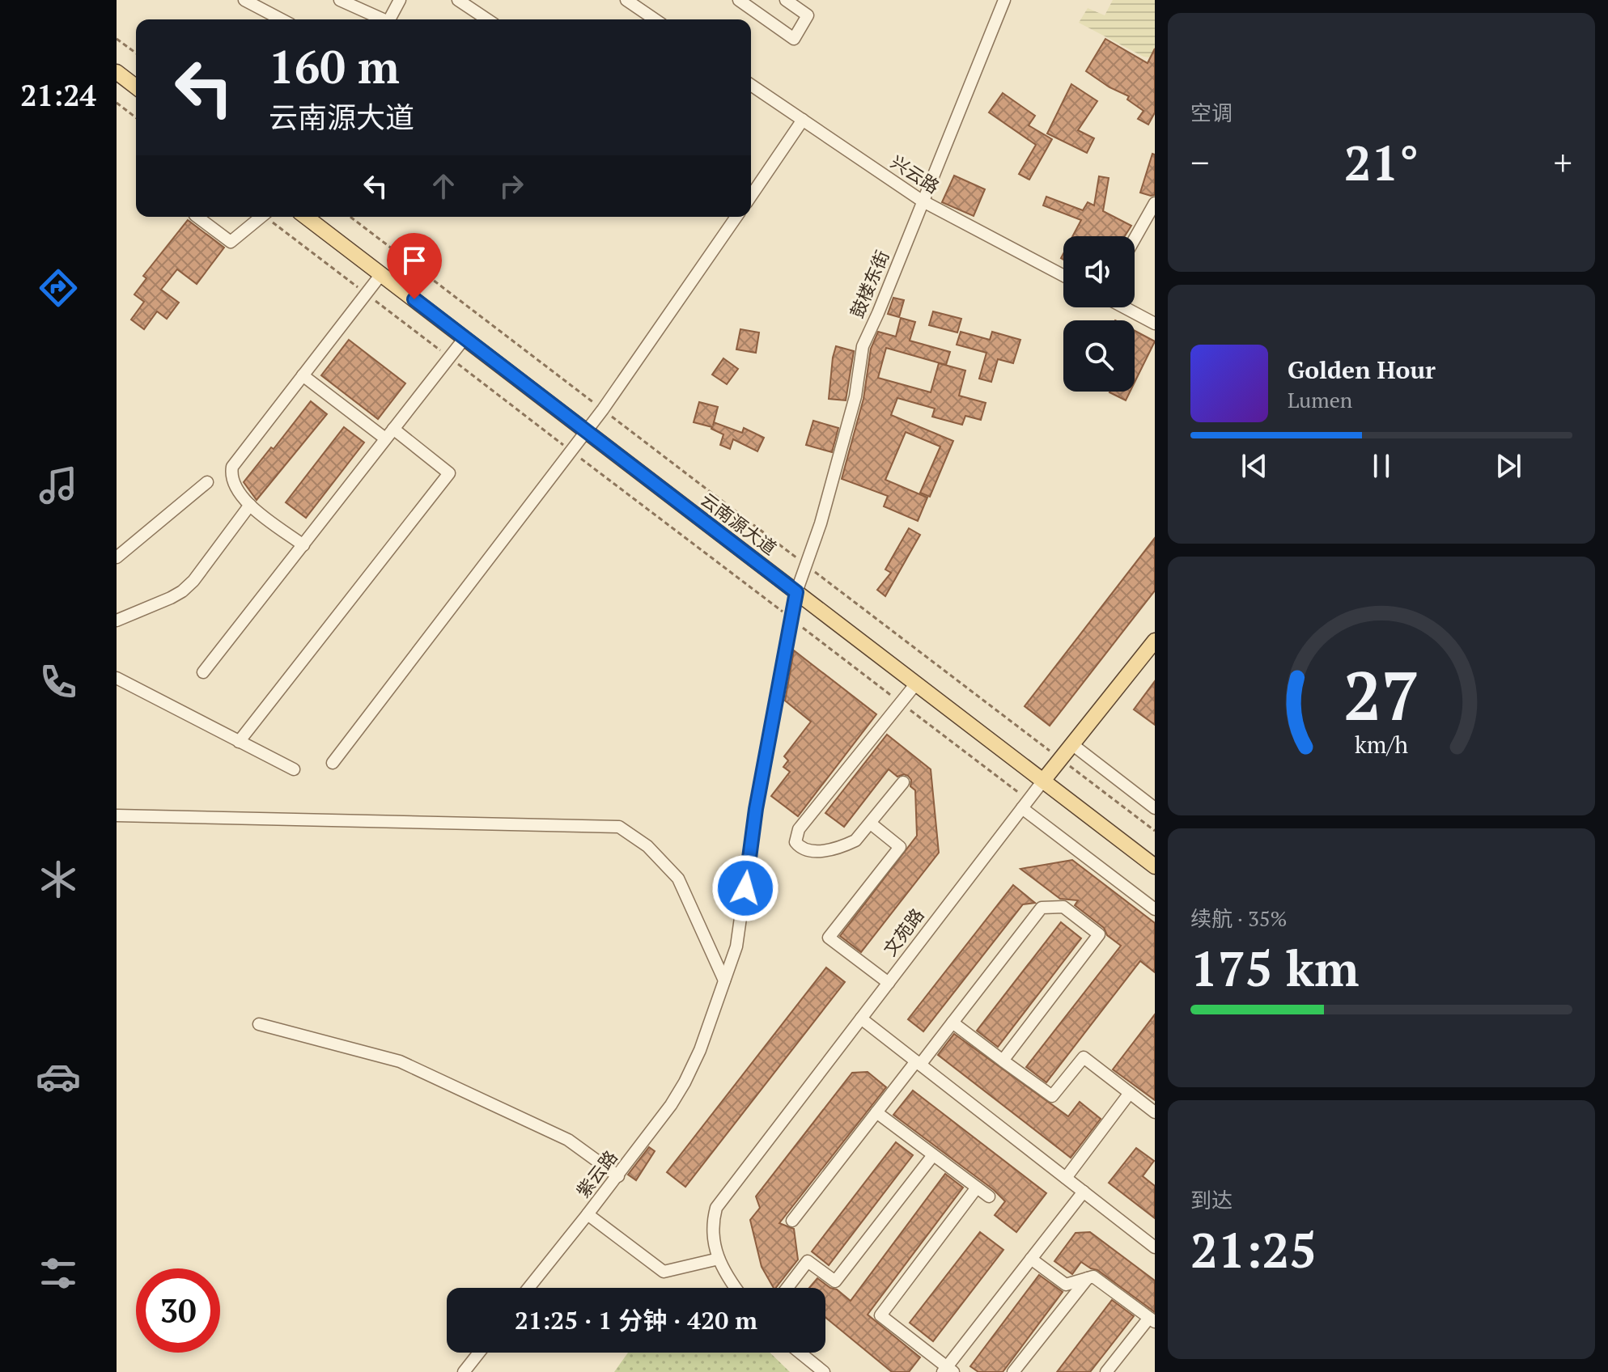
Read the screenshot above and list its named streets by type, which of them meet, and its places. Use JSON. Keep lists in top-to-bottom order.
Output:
{
  "streets": {
    "main road": ["云南源大道", "文苑路"],
    "street": ["兴云路", "鼓楼东街", "紫云路"]
  },
  "crossings": [
    ["兴云路", "鼓楼东街"],
    ["鼓楼东街", "云南源大道"],
    ["鼓楼东街", "紫云路"],
    ["云南源大道", "文苑路"],
    ["文苑路", "紫云路"]
  ],
  "page": {
    "tabs": "21:24",
    "tile": [
      "空调",
      ["续航 · 35%", "175 km"],
      ["到达", "21:25"]
    ],
    "turn": ["160 m", "云南源大道"],
    "heat": ["−", "21°", "+"],
    "song": ["Golden Hour", "Lumen"],
    "limit": "30",
    "trip": "21:25 · 1 分钟 · 420 m",
    "gauge": ["27", "km/h"]
  }
}
